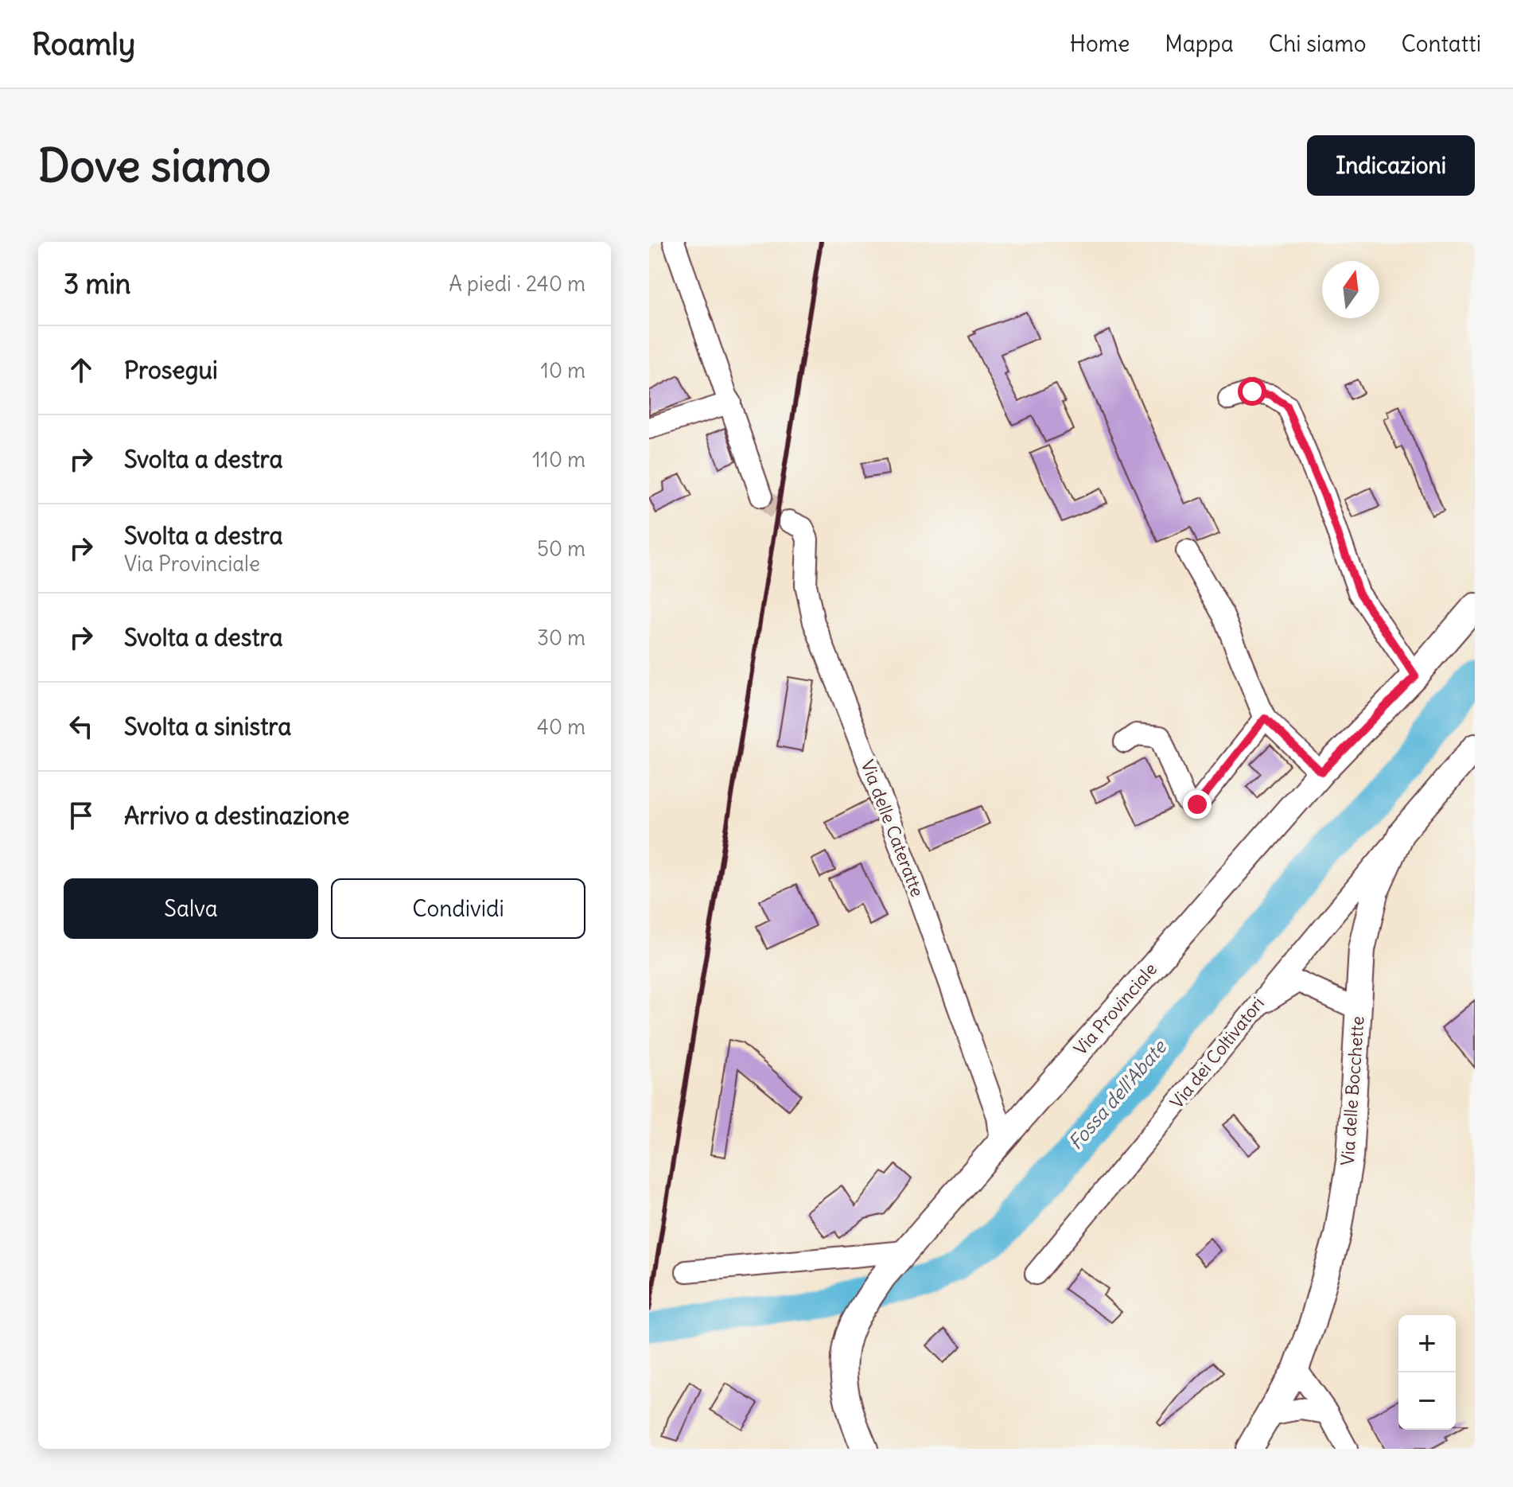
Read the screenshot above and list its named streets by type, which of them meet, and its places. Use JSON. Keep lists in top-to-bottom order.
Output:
{
  "streets": {
    "main road": ["Via Provinciale", "Via delle Bocchette"],
    "street": ["Via delle Cateratte", "Via dei Coltivatori"]
  },
  "crossings": [
    ["Via delle Cateratte", "Via Provinciale"],
    ["Via dei Coltivatori", "Via delle Bocchette"]
  ],
  "water": ["Fossa dell'Abate"],
  "north": "top",
  "page": {
    "header": "Roamly",
    "nav": [
      "Home",
      "Mappa",
      "Chi siamo",
      "Contatti"
    ],
    "buttons": [
      "Indicazioni",
      ["Salva", "Condividi"]
    ],
    "title": "Dove siamo",
    "heading": ["3 min", "A piedi · 240 m"],
    "list": [
      ["Prosegui", "10 m"],
      ["Svolta a destra", "110 m"],
      ["Svolta a destra", "Via Provinciale", "50 m"],
      ["Svolta a destra", "30 m"],
      ["Svolta a sinistra", "40 m"],
      "Arrivo a destinazione"
    ],
    "map_buttons": ["+", "−"]
  }
}
